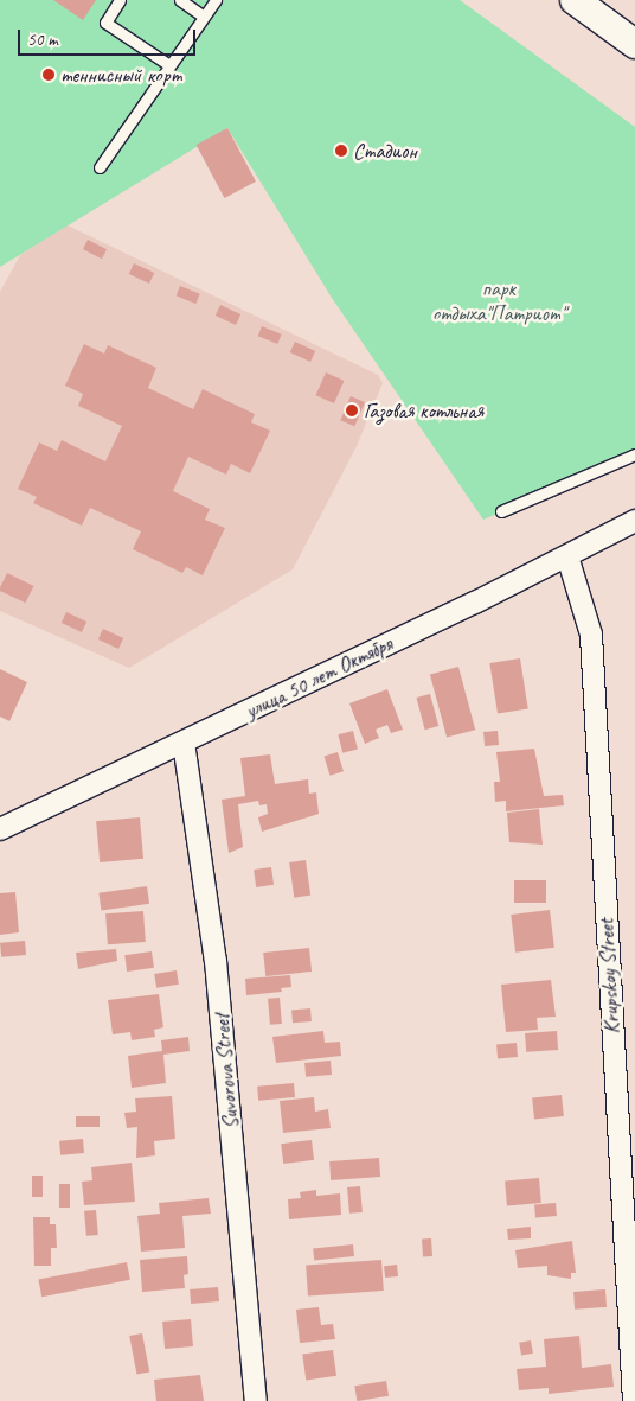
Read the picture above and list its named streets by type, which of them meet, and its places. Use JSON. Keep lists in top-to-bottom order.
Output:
{
  "streets": {
    "street": ["улица 50 лет Октября", "Krupskoy Street", "Suvorova Street"]
  },
  "crossings": [
    ["улица 50 лет Октября", "Krupskoy Street"],
    ["улица 50 лет Октября", "Suvorova Street"]
  ],
  "parks": ["парк отдыха\"Патриот\""],
  "places": ["теннисный корт", "Стадион", "Газовая котльная"],
  "scale_bar": "50 m"
}
